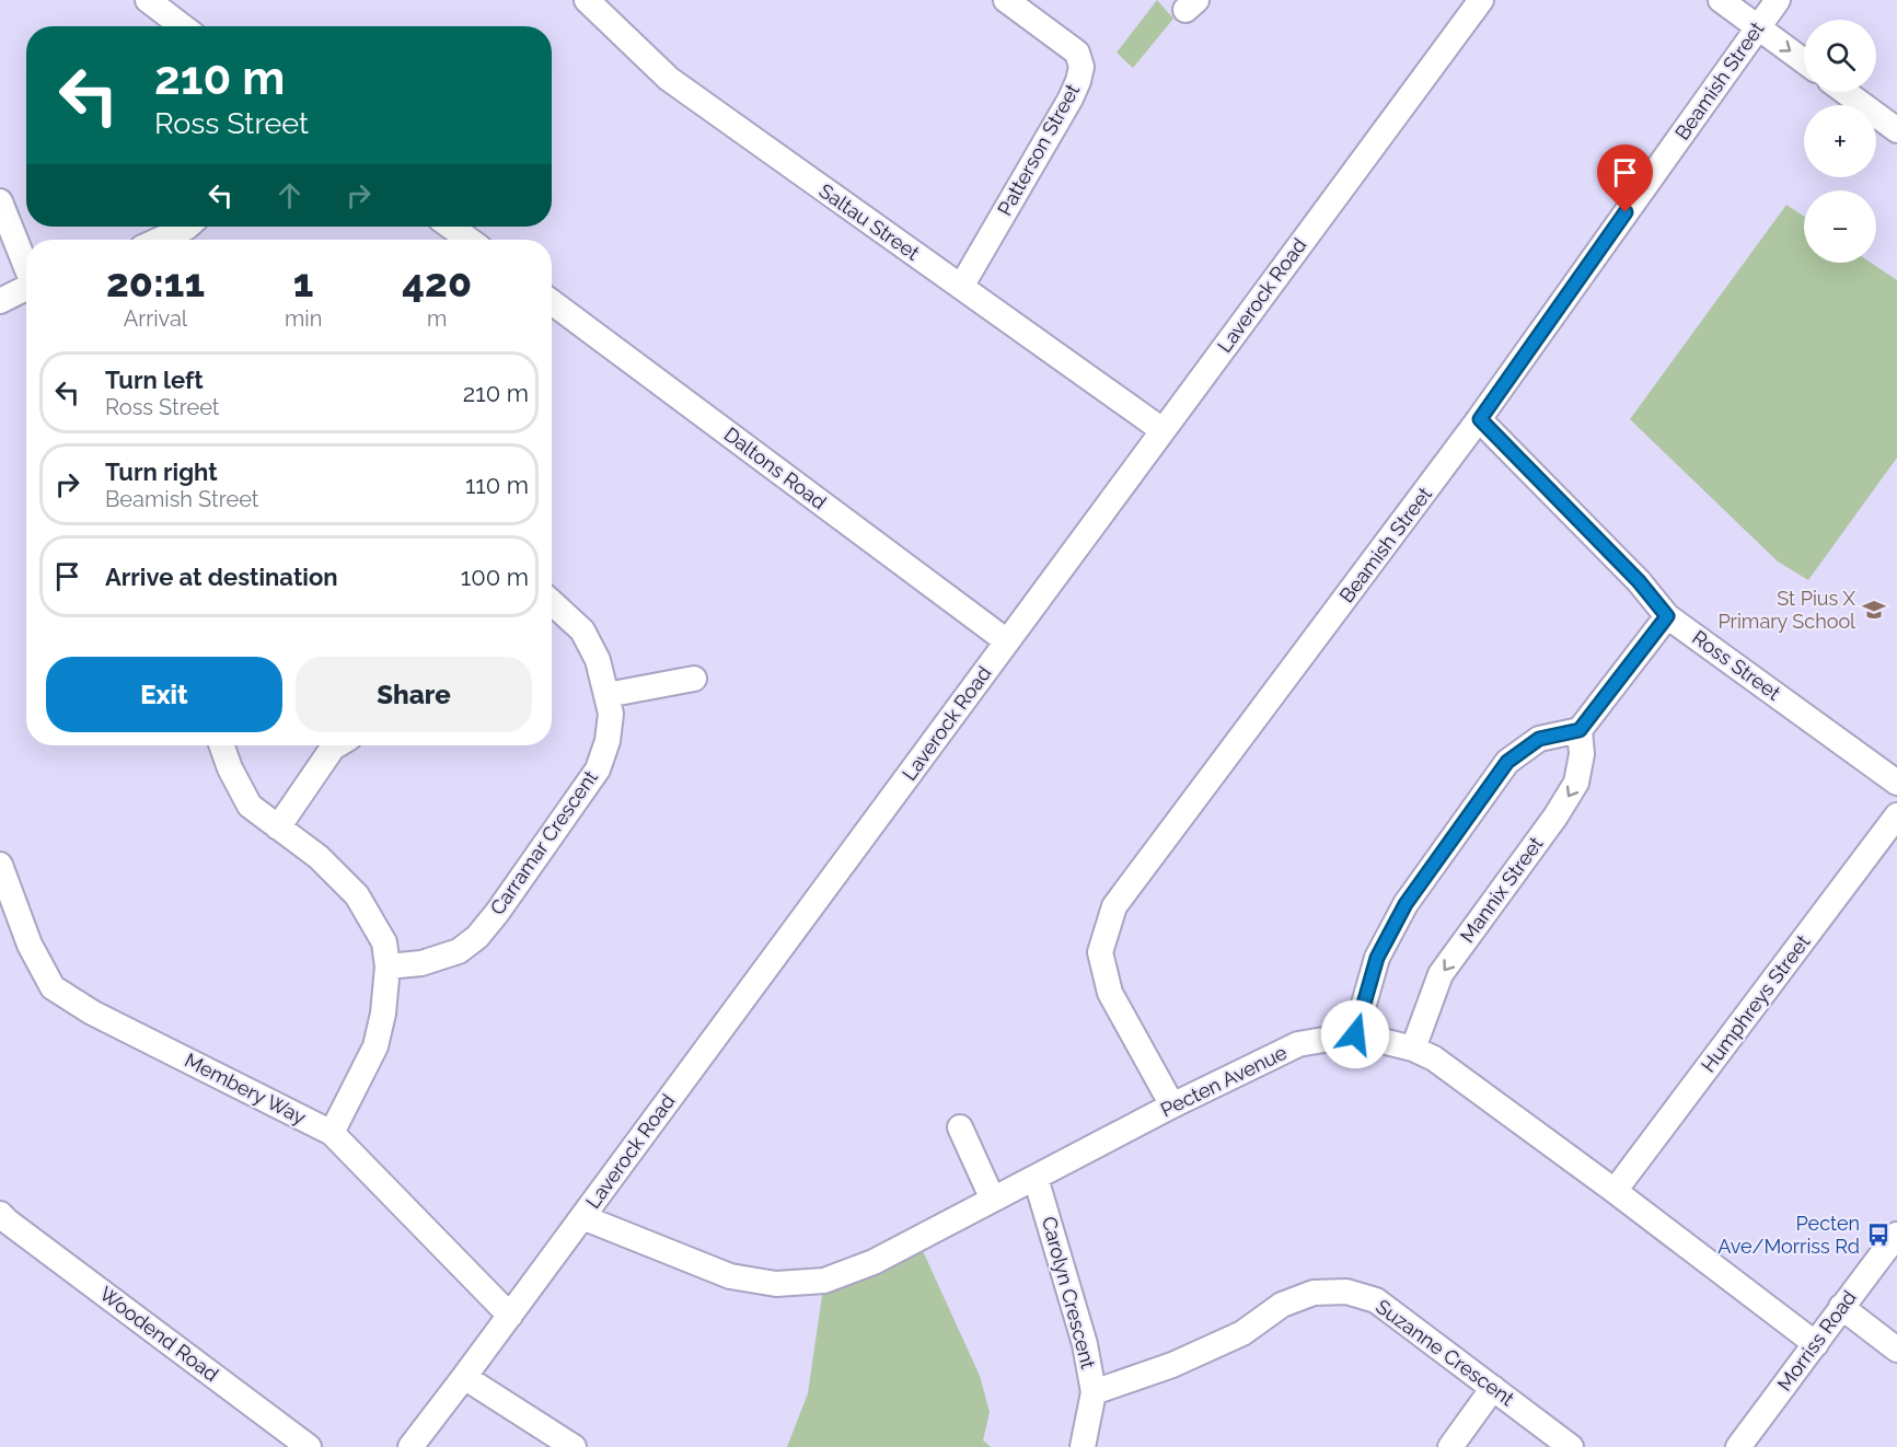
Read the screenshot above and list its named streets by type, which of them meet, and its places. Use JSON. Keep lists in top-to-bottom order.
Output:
{
  "streets": {
    "street": [
      "Beamish Street",
      "Patterson Street",
      "Saltau Street",
      "Laverock Road",
      "Daltons Road",
      "Ross Street",
      "Carramar Crescent",
      "Mannix Street",
      "Humphreys Street",
      "Pecten Avenue",
      "Membery Way",
      "Carolyn Crescent",
      "Woodend Road",
      "Morriss Road",
      "Suzanne Crescent"
    ]
  },
  "crossings": [
    ["Beamish Street", "Ross Street"],
    ["Beamish Street", "Pecten Avenue"],
    ["Patterson Street", "Saltau Street"],
    ["Saltau Street", "Laverock Road"],
    ["Laverock Road", "Daltons Road"],
    ["Laverock Road", "Pecten Avenue"],
    ["Laverock Road", "Membery Way"],
    ["Mannix Street", "Pecten Avenue"],
    ["Humphreys Street", "Pecten Avenue"],
    ["Pecten Avenue", "Carolyn Crescent"],
    ["Pecten Avenue", "Morriss Road"],
    ["Carolyn Crescent", "Suzanne Crescent"]
  ],
  "places": {
    "school or university": ["St Pius X Primary School"],
    "bus stop": ["Pecten Ave/Morriss Rd"]
  },
  "page": {
    "map_buttons": ["+", "−"],
    "turn": ["210 m", "Ross Street"],
    "eta": [
      "20:11",
      "Arrival",
      "1",
      "min",
      "420",
      "m"
    ],
    "list": [
      {
        "name": "Turn left",
        "note": "Ross Street",
        "value": "210 m"
      },
      {
        "name": "Turn right",
        "note": "Beamish Street",
        "value": "110 m"
      },
      {
        "name": "Arrive at destination",
        "value": "100 m"
      }
    ],
    "buttons": ["Exit", "Share"]
  }
}
